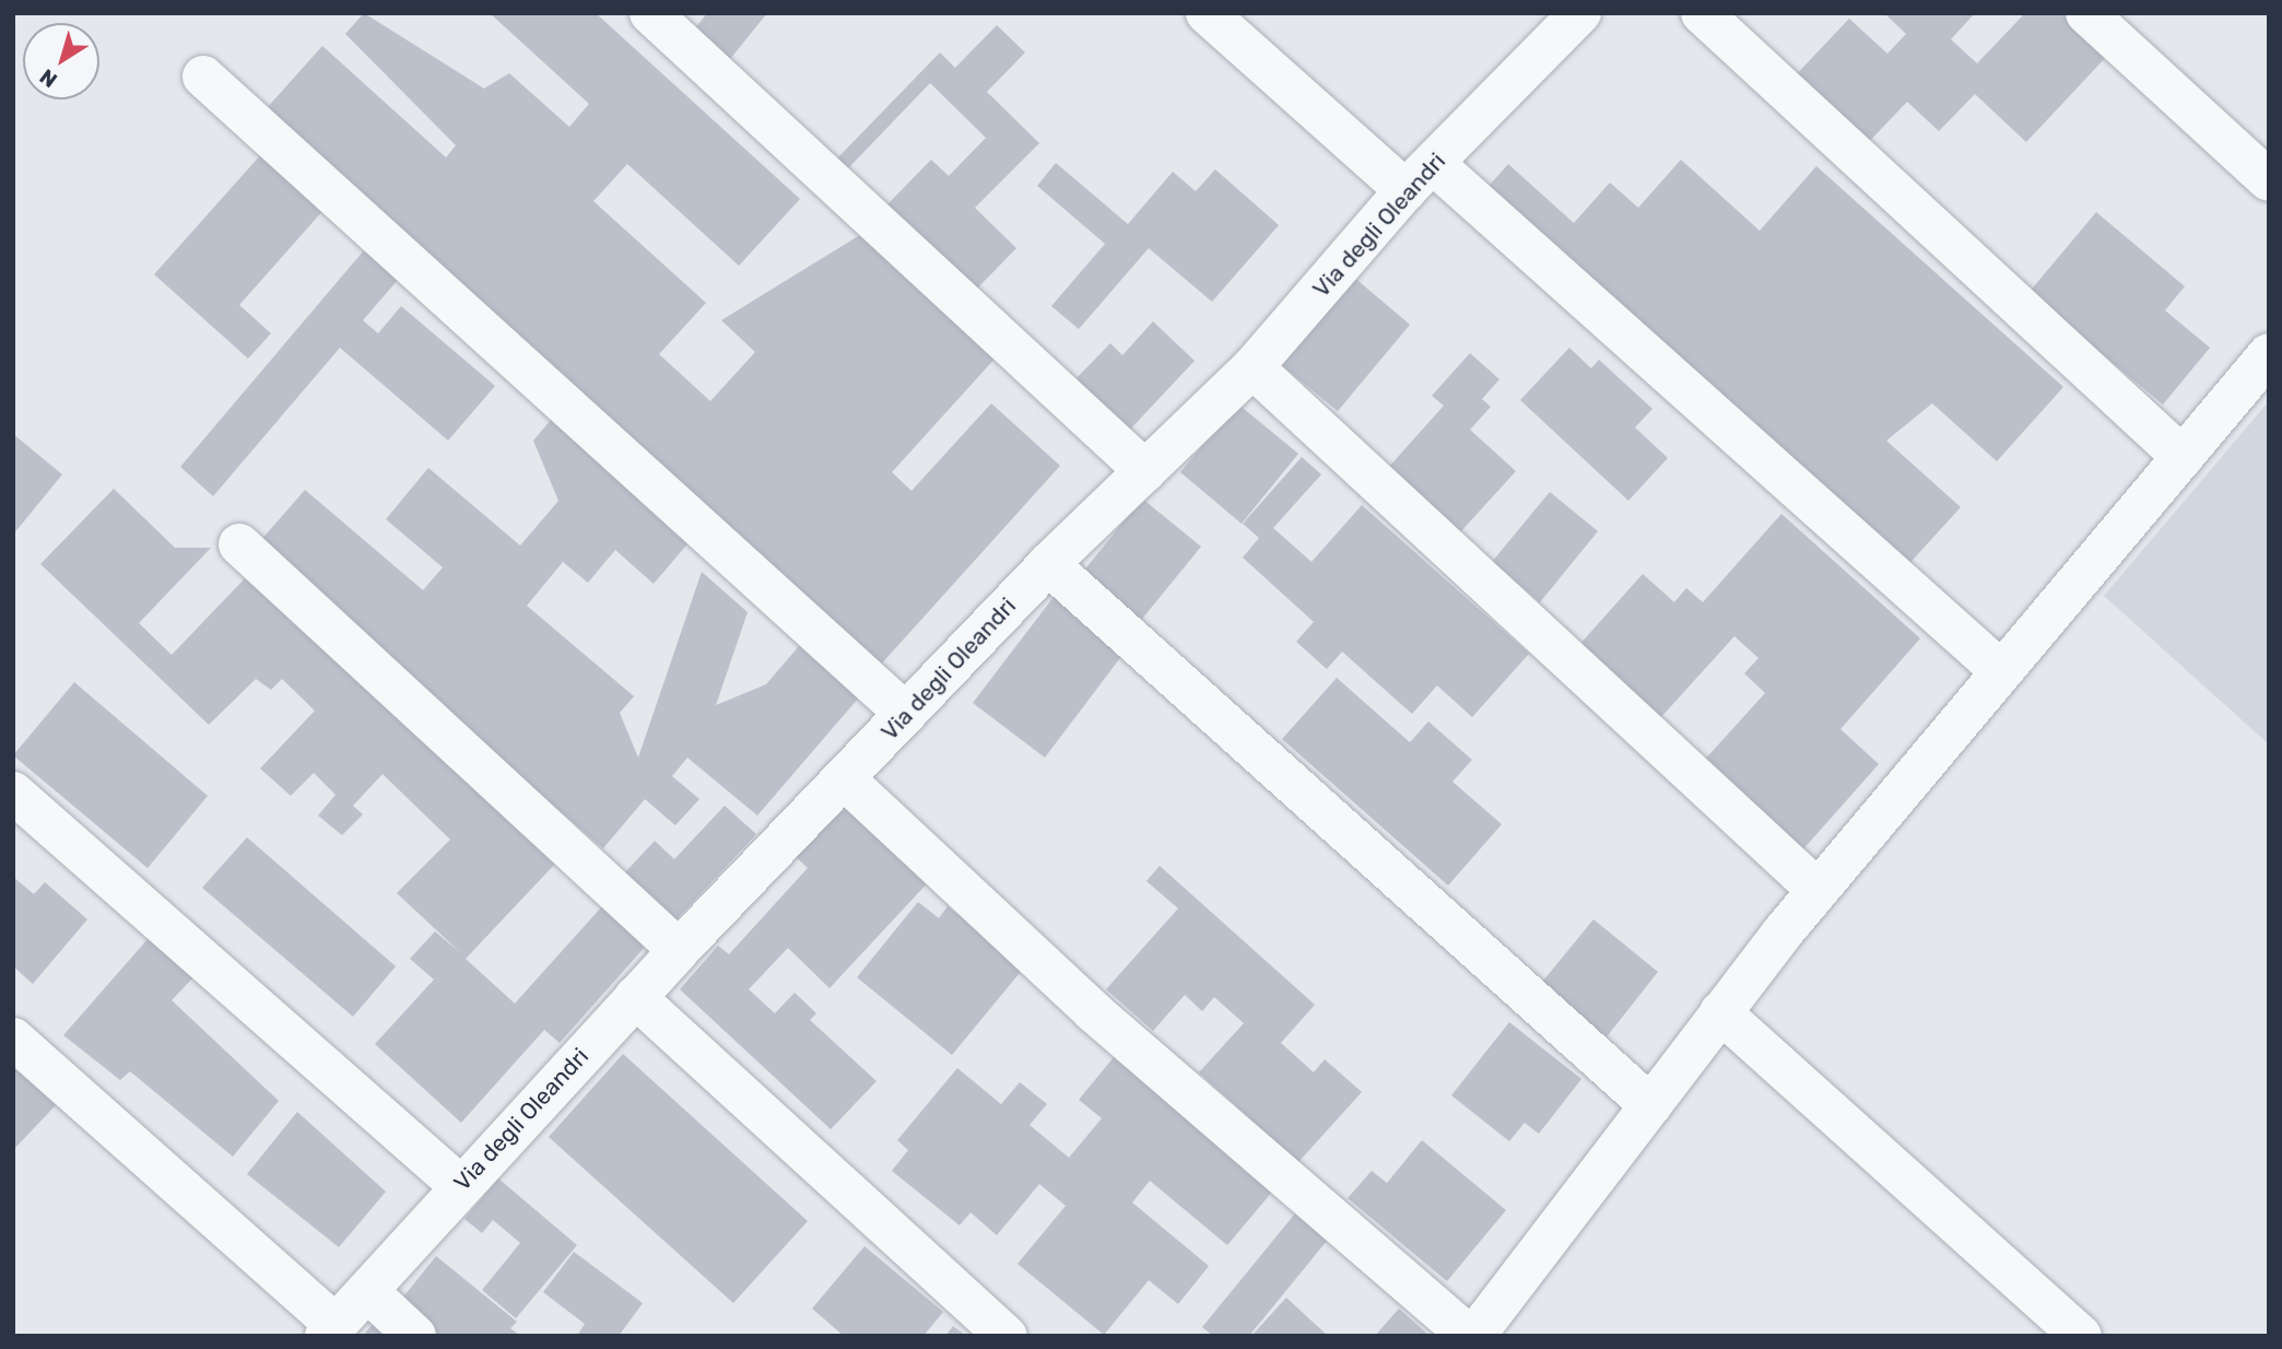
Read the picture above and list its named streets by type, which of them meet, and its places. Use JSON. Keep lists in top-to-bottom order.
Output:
{
  "streets": {
    "street": ["Via degli Oleandri"]
  },
  "north": "bottom left"
}
